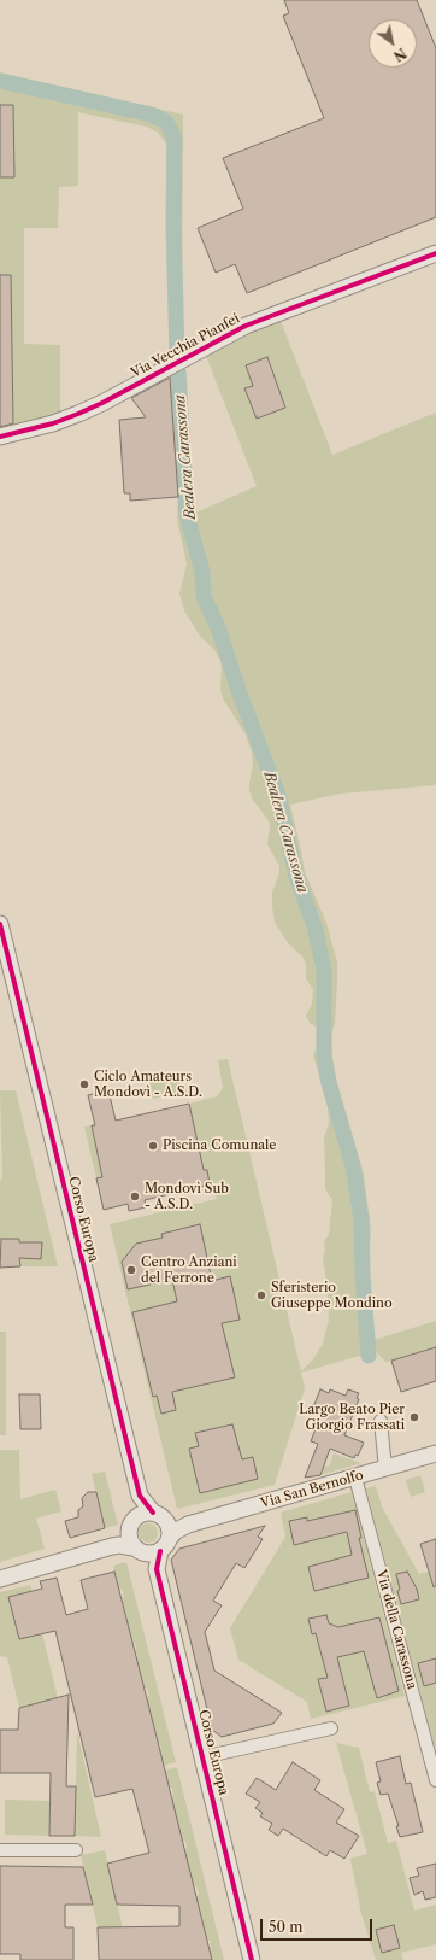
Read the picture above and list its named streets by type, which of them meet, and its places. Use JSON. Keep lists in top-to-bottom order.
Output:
{
  "streets": {
    "street": [
      "Via Vecchia Pianfei",
      "Corso Europa",
      "Via San Bernolfo",
      "Via della Carassona"
    ]
  },
  "crossings": [
    ["Corso Europa", "Via San Bernolfo"],
    ["Via San Bernolfo", "Via della Carassona"]
  ],
  "water": ["Bealera Carassona"],
  "places": [
    "Ciclo Amateurs Mondovì - A.S.D.",
    "Piscina Comunale",
    "Mondovì Sub - A.S.D.",
    "Centro Anziani del Ferrone",
    "Sferisterio Giuseppe Mondino",
    "Largo Beato Pier Giorgio Frassati"
  ],
  "scale_bar": "50 m",
  "north": "bottom right"
}
